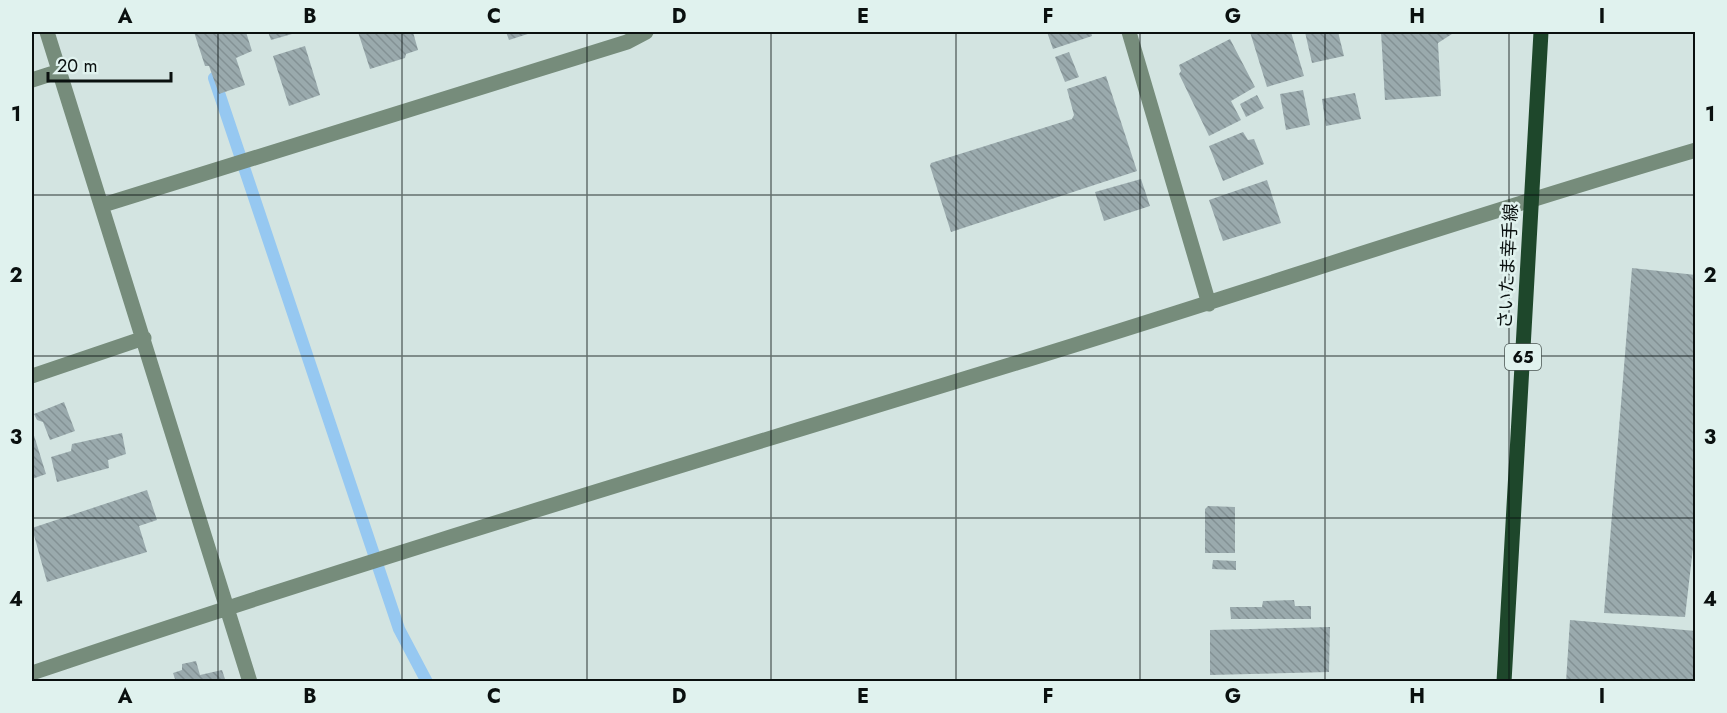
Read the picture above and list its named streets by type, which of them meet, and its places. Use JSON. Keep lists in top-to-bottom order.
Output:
{
  "streets": {
    "main road": ["さいたま幸手線", "65"]
  },
  "scale_bar": "20 m",
  "grid": {
    "columns": [
      "A",
      "B",
      "C",
      "D",
      "E",
      "F",
      "G",
      "H",
      "I"
    ],
    "rows": [
      "1",
      "2",
      "3",
      "4"
    ]
  }
}
